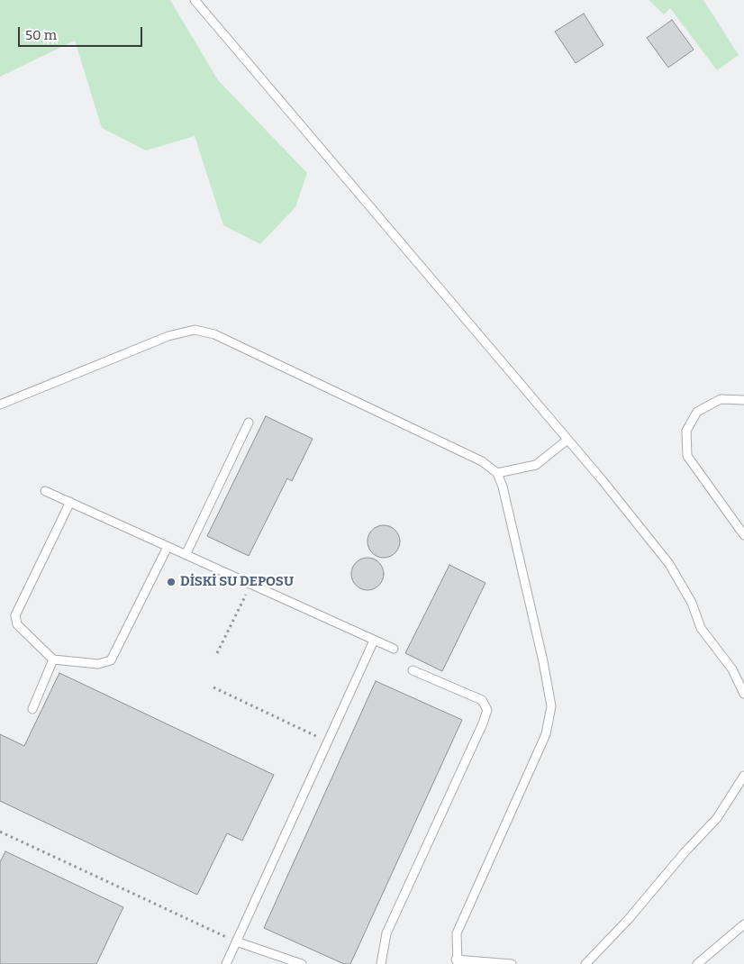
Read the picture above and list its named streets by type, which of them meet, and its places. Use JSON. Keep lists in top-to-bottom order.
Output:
{
  "places": ["DİSKİ SU DEPOSU"],
  "scale_bar": "50 m"
}
